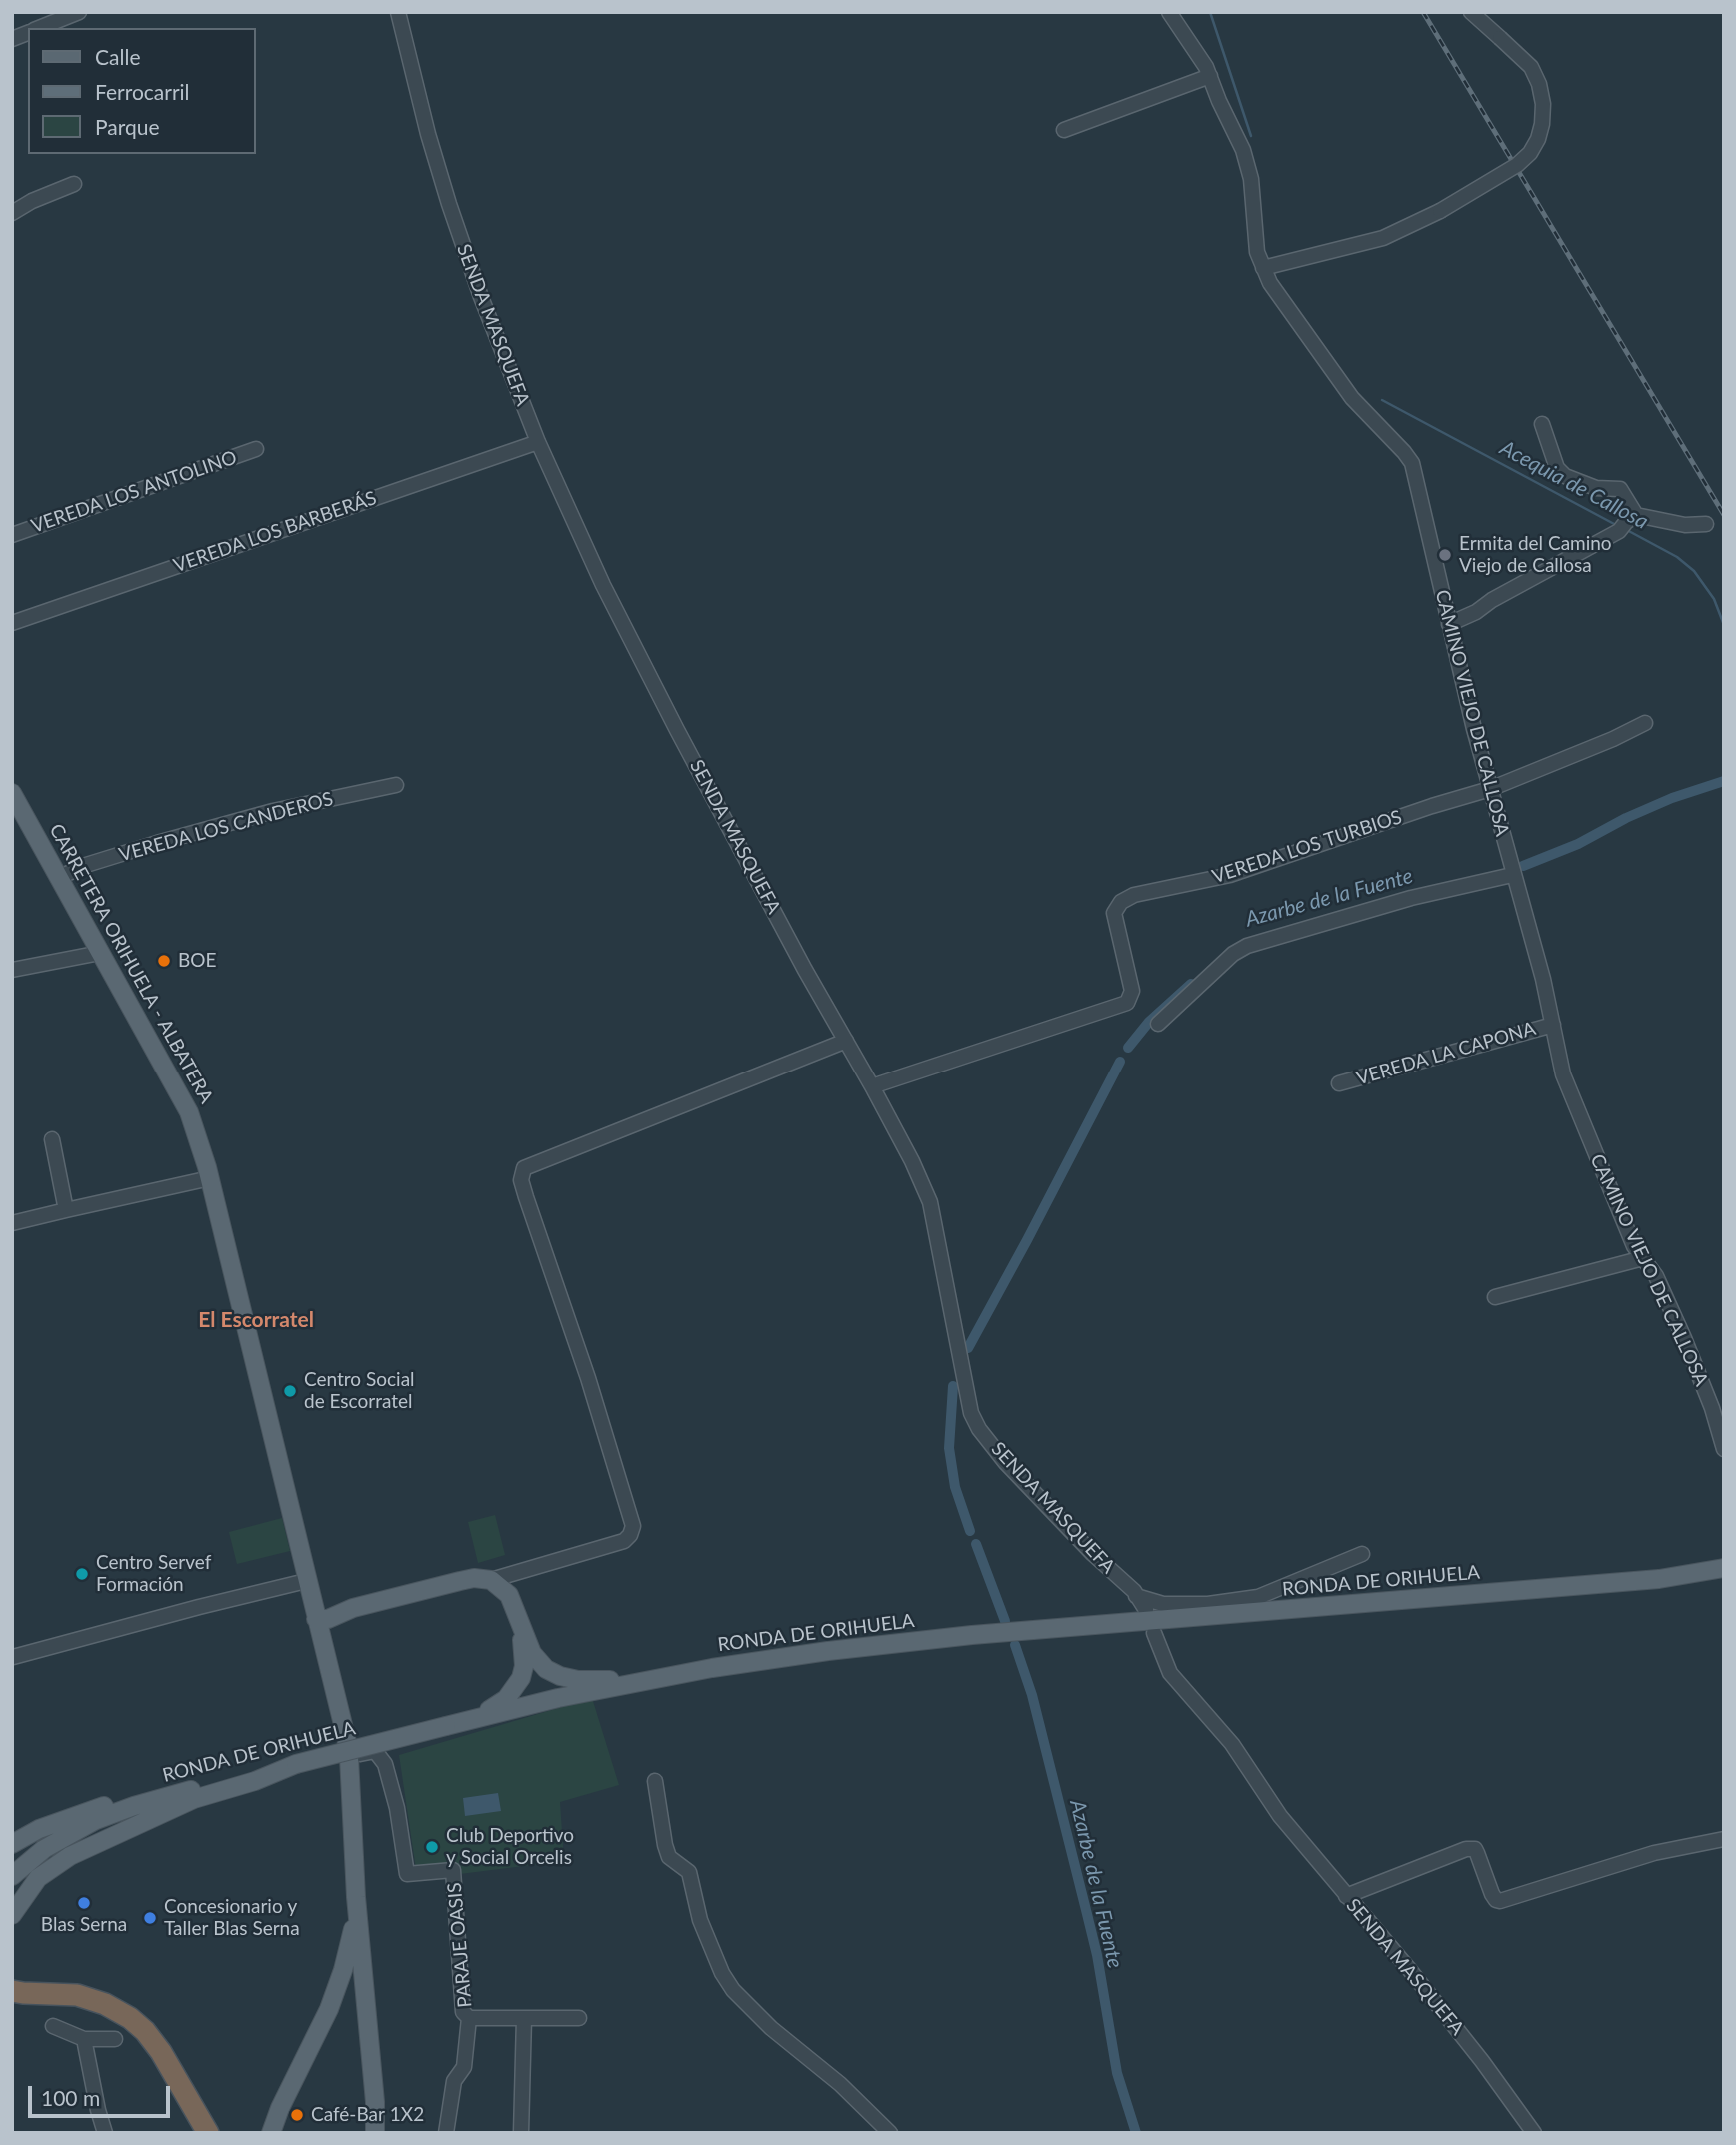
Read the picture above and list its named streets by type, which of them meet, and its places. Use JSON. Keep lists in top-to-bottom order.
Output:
{
  "streets": {
    "main road": ["CARRETERA ORIHUELA - ALBATERA", "RONDA DE ORIHUELA"],
    "street": [
      "SENDA MASQUEFA",
      "VEREDA LOS ANTOLINO",
      "VEREDA LOS BARBERÁS",
      "CAMINO VIEJO DE CALLOSA",
      "VEREDA LOS CANDEROS",
      "VEREDA LOS TURBIOS",
      "VEREDA LA CAPONA",
      "PARAJE OASIS"
    ]
  },
  "crossings": [
    ["SENDA MASQUEFA", "VEREDA LOS BARBERÁS"],
    ["SENDA MASQUEFA", "VEREDA LOS TURBIOS"],
    ["CAMINO VIEJO DE CALLOSA", "VEREDA LOS TURBIOS"],
    ["CAMINO VIEJO DE CALLOSA", "VEREDA LA CAPONA"],
    ["VEREDA LOS CANDEROS", "CARRETERA ORIHUELA - ALBATERA"],
    ["CARRETERA ORIHUELA - ALBATERA", "PARAJE OASIS"]
  ],
  "districts": ["El Escorratel"],
  "water": ["Acequia de Callosa", "Azarbe de la Fuente"],
  "places": [
    "Ermita del Camino Viejo de Callosa",
    "BOE",
    "Centro Social de Escorratel",
    "Centro Servef Formación",
    "Club Deportivo y Social Orcelis",
    "Blas Serna",
    "Concesionario y Taller Blas Serna",
    "Café-Bar 1X2"
  ],
  "legend": ["Calle", "Ferrocarril", "Parque"],
  "scale_bar": "100 m"
}
